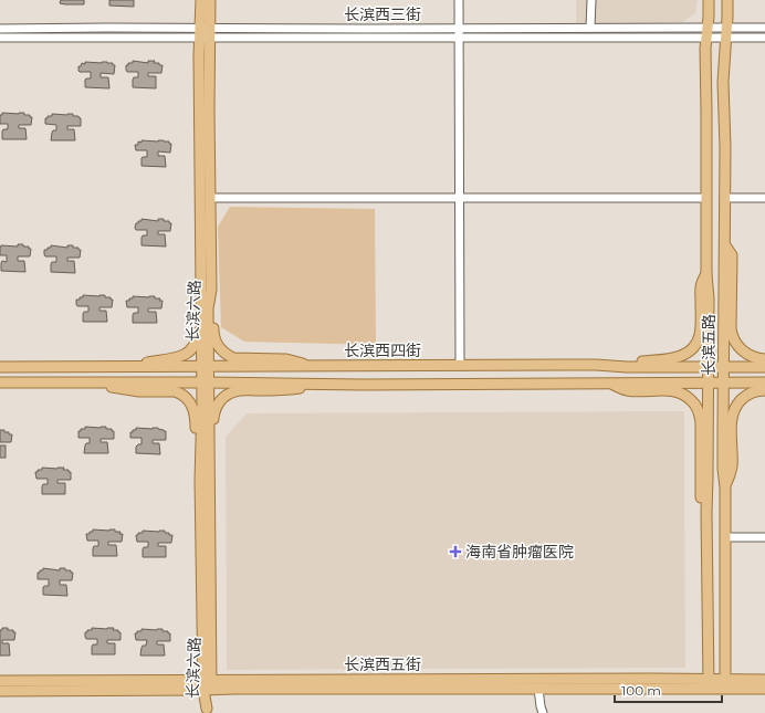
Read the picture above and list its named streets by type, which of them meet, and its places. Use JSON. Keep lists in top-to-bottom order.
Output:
{
  "streets": {
    "main road": [
      "长滨六路",
      "长滨五路",
      "长滨西四街",
      "长滨西五街"
    ],
    "street": ["长滨西三街"]
  },
  "crossings": [
    ["长滨西三街", "长滨六路"],
    ["长滨西三街", "长滨五路"],
    ["长滨六路", "长滨西四街"],
    ["长滨六路", "长滨西五街"],
    ["长滨五路", "长滨西四街"],
    ["长滨五路", "长滨西五街"]
  ],
  "places": {
    "health": ["海南省肿瘤医院"]
  },
  "scale_bar": "100 m"
}
